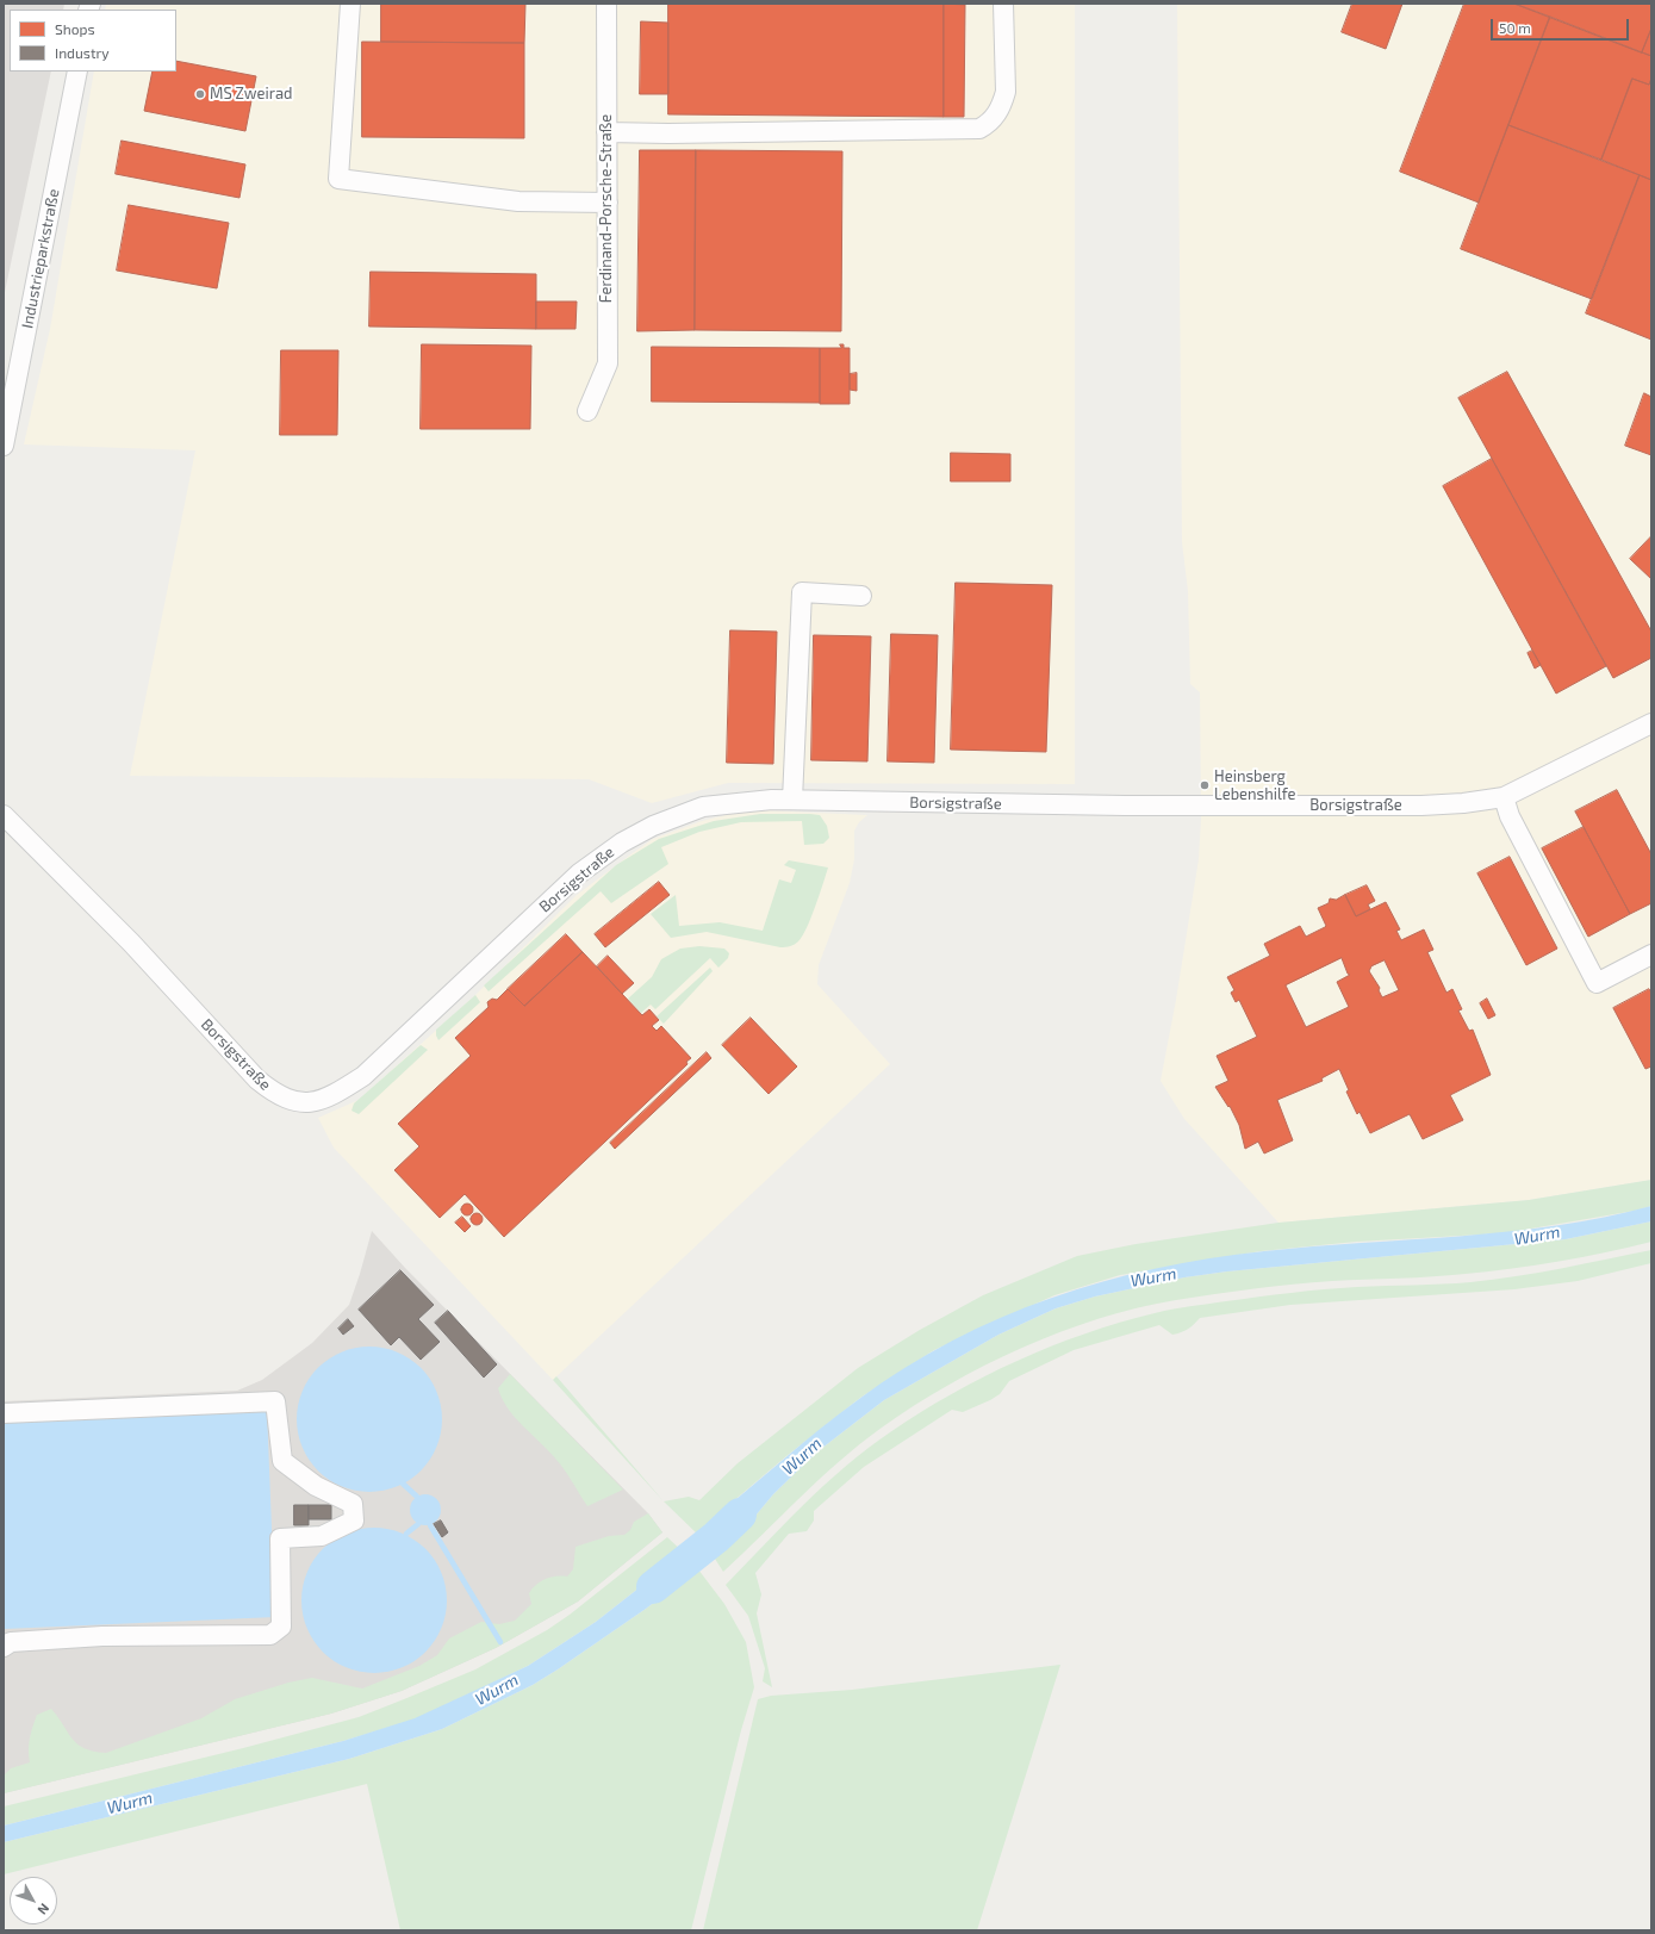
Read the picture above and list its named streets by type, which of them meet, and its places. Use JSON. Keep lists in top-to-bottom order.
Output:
{
  "streets": {
    "street": ["Ferdinand-Porsche-Straße", "Industrieparkstraße", "Borsigstraße"]
  },
  "water": ["Wurm"],
  "places": ["MS Zweirad", "Heinsberg Lebenshilfe"],
  "legend": ["Shops", "Industry"],
  "scale_bar": "50 m",
  "north": "bottom right"
}
